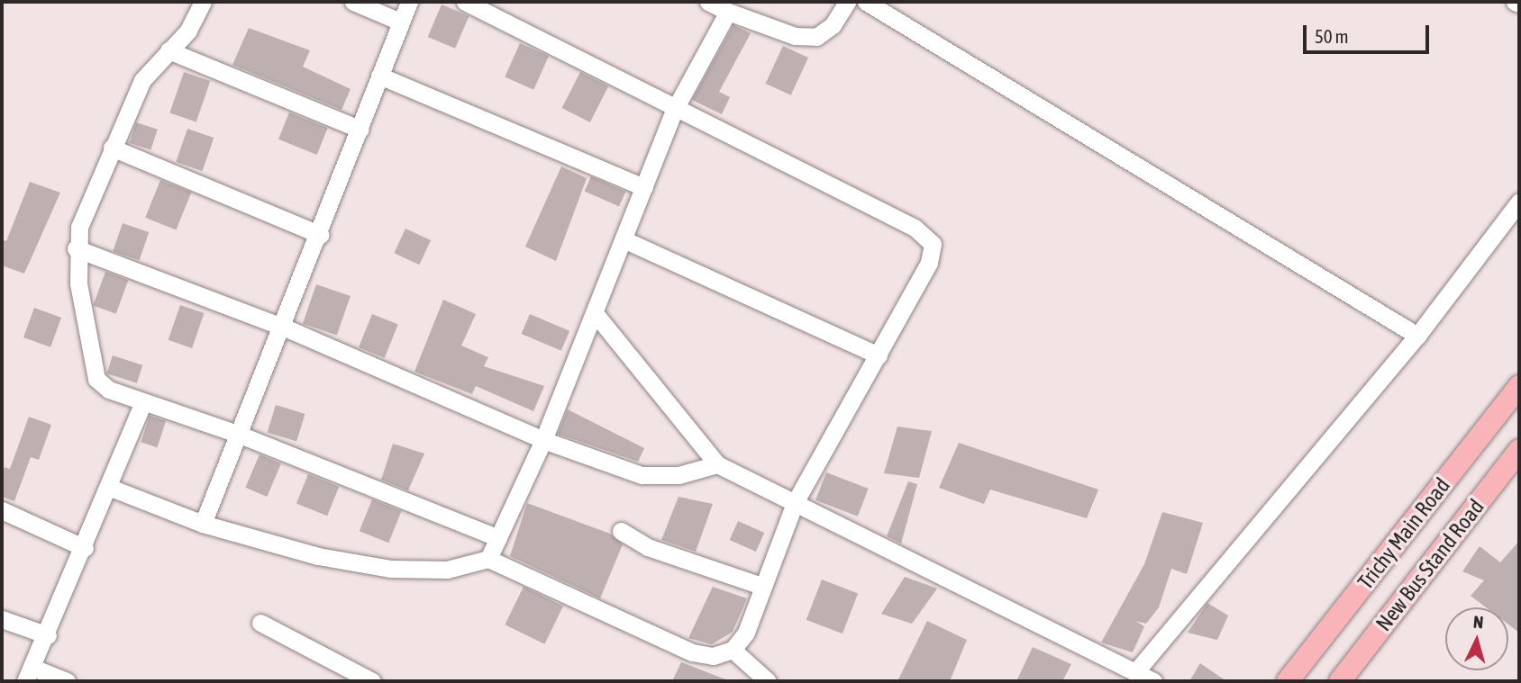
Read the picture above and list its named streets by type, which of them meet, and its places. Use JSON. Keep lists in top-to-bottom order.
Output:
{
  "streets": {
    "main road": ["Trichy Main Road", "New Bus Stand Road"]
  },
  "scale_bar": "50 m",
  "north": "top"
}
